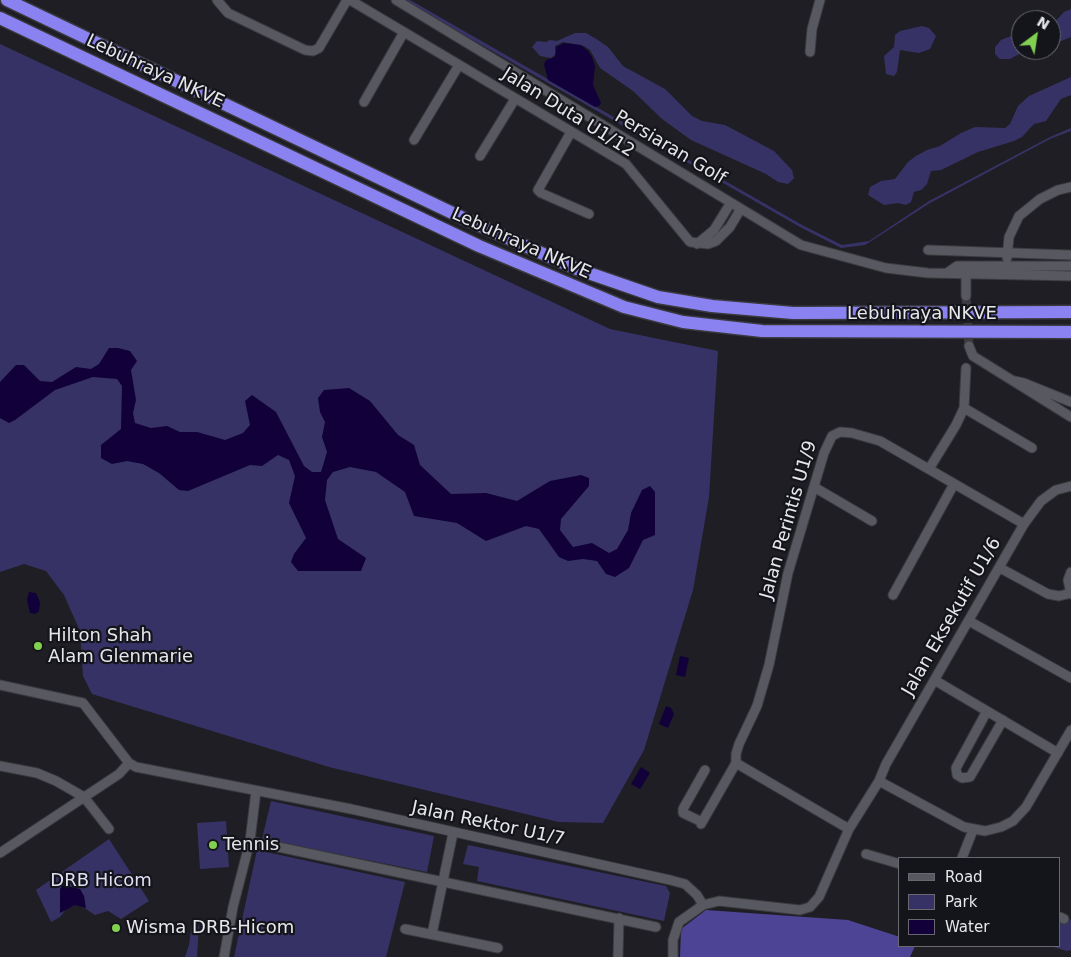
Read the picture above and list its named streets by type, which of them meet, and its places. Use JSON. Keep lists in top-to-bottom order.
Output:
{
  "streets": {
    "highway": ["Lebuhraya NKVE"],
    "street": [
      "Jalan Duta U1/12",
      "Persiaran Golf",
      "Jalan Perintis U1/9",
      "Jalan Eksekutif U1/6",
      "Jalan Rektor U1/7"
    ]
  },
  "crossings": [
    ["Jalan Perintis U1/9", "Jalan Eksekutif U1/6"],
    ["Jalan Eksekutif U1/6", "Jalan Rektor U1/7"]
  ],
  "parks": ["DRB Hicom"],
  "places": ["Hilton Shah Alam Glenmarie", "Tennis", "Wisma DRB-Hicom"],
  "legend": ["Road", "Park", "Water"],
  "north": "top right"
}
